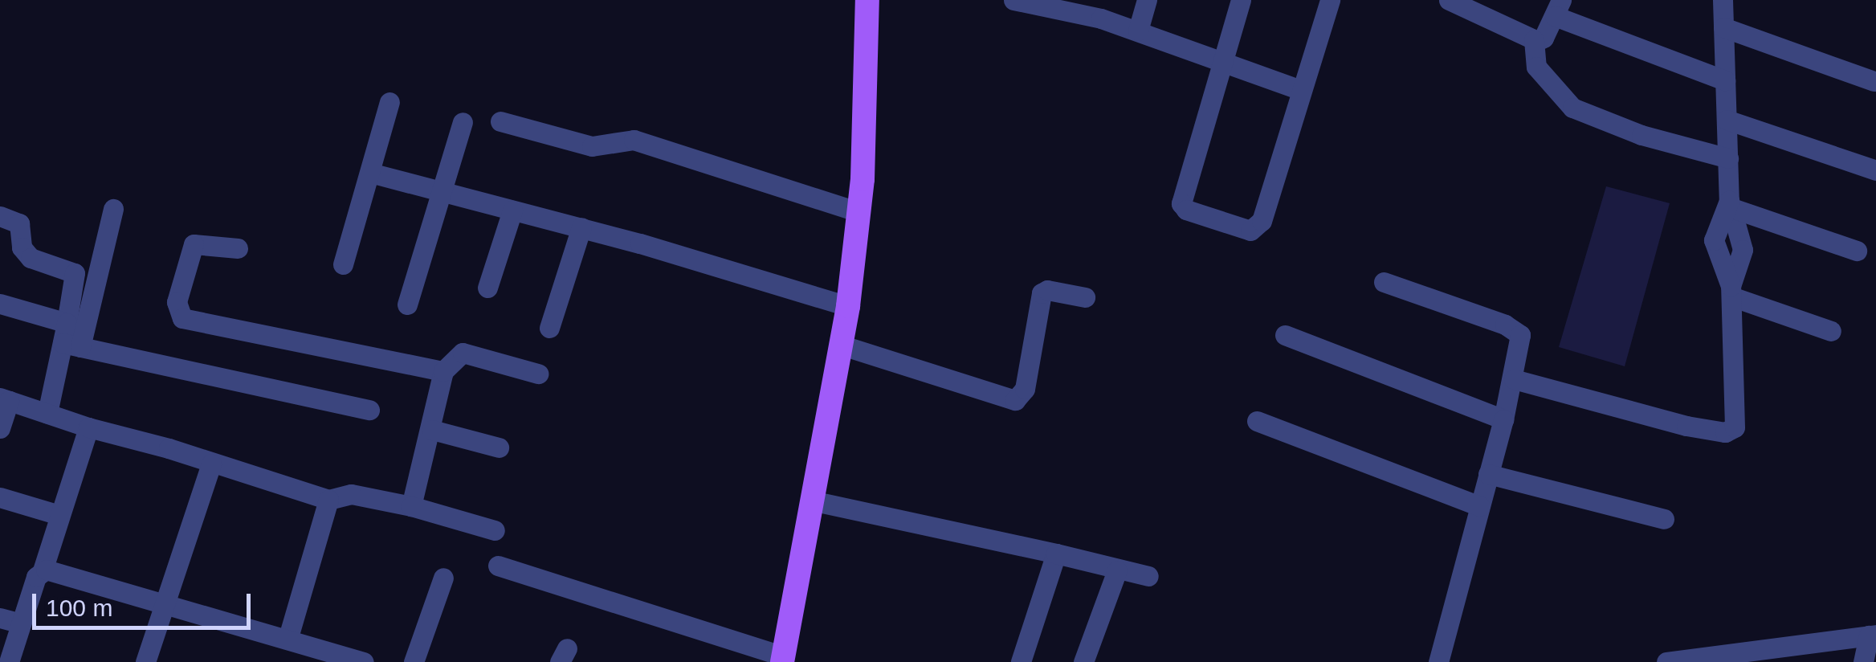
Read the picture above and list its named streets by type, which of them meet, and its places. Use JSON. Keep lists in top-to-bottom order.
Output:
{
  "scale_bar": "100 m"
}
